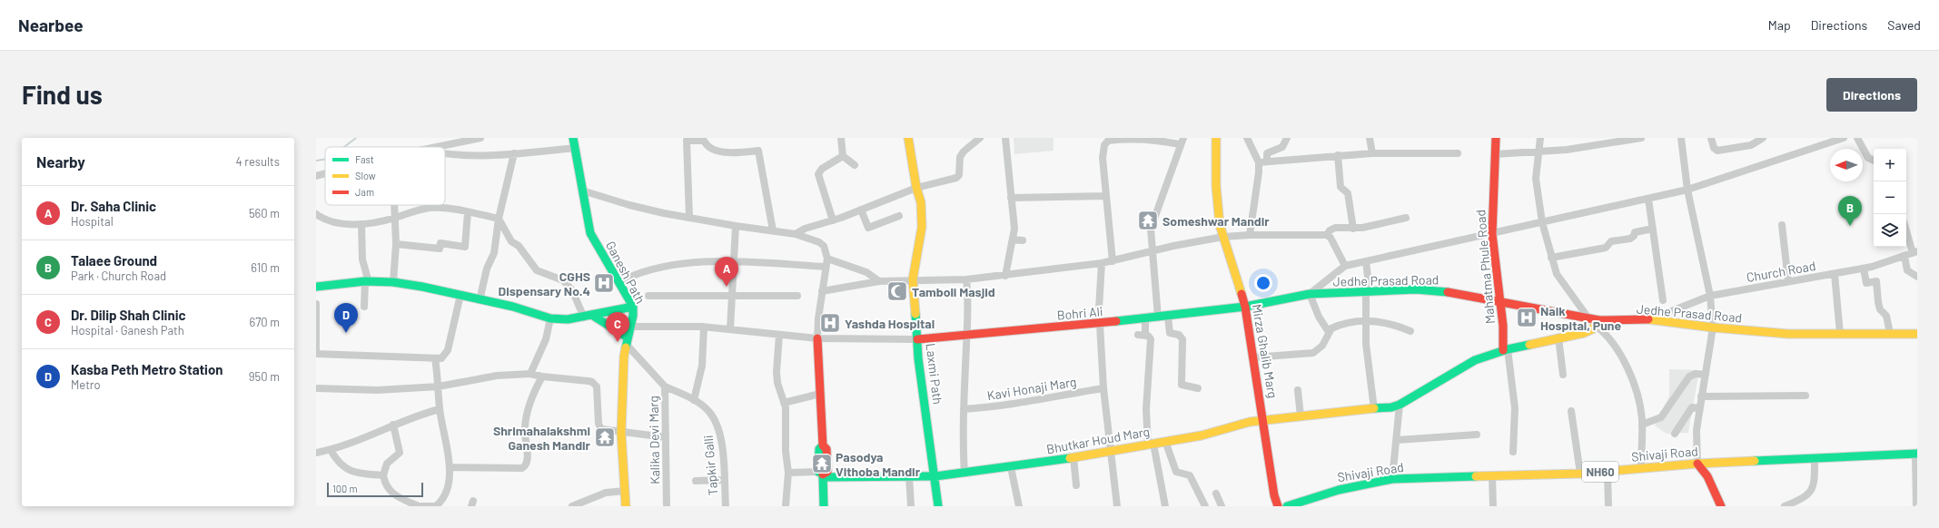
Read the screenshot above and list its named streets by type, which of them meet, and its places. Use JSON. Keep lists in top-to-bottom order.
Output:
{
  "streets": {
    "main road": [
      "Mahatma Phule Road",
      "Ganesh Path",
      "Jedhe Prasad Road",
      "Bohri Ali",
      "Mirza Ghalib Marg",
      "Laxmi Path",
      "Bhutkar Houd Marg",
      "Shivaji Road",
      "NH60"
    ],
    "street": [
      "Church Road",
      "Kavi Honaji Marg",
      "Kalika Devi Marg",
      "Tapkir Galli"
    ]
  },
  "crossings": [
    ["Mahatma Phule Road", "Jedhe Prasad Road"],
    ["Mahatma Phule Road", "Bhutkar Houd Marg"],
    ["Church Road", "Jedhe Prasad Road"],
    ["Ganesh Path", "Kalika Devi Marg"],
    ["Jedhe Prasad Road", "Bohri Ali"],
    ["Jedhe Prasad Road", "Mirza Ghalib Marg"],
    ["Jedhe Prasad Road", "Bhutkar Houd Marg"],
    ["Bohri Ali", "Mirza Ghalib Marg"],
    ["Bohri Ali", "Laxmi Path"],
    ["Mirza Ghalib Marg", "Bhutkar Houd Marg"],
    ["Laxmi Path", "Bhutkar Houd Marg"],
    ["Kalika Devi Marg", "Tapkir Galli"]
  ],
  "places": {
    "temple": ["Someshwar Mandir", "Shrimahalakshmi Ganesh Mandir", "Pasodya Vithoba Mandir"],
    "hospital": ["CGHS Dispensary No.4", "Naik Hospital, Pune", "Yashda Hospital"],
    "mosque": ["Tamboli Masjid"]
  },
  "legend": ["Fast", "Slow", "Jam"],
  "scale_bar": "100 m",
  "north": "left",
  "page": {
    "header": "Nearbee",
    "nav": ["Map", "Directions", "Saved"],
    "buttons": "Directions",
    "title": "Find us",
    "heading": ["Nearby", "4 results"],
    "map_buttons": ["+", "−"],
    "list": [
      {
        "mark": "A",
        "name": "Dr. Saha Clinic",
        "note": "Hospital",
        "value": "560 m"
      },
      {
        "mark": "B",
        "name": "Talaee Ground",
        "note": "Park · Church Road",
        "value": "610 m"
      },
      {
        "mark": "C",
        "name": "Dr. Dilip Shah Clinic",
        "note": "Hospital · Ganesh Path",
        "value": "670 m"
      },
      {
        "mark": "D",
        "name": "Kasba Peth Metro Station",
        "note": "Metro",
        "value": "950 m"
      }
    ],
    "pins": [
      "B",
      "A",
      "D",
      "C"
    ],
    "scale": "100 m"
  }
}
